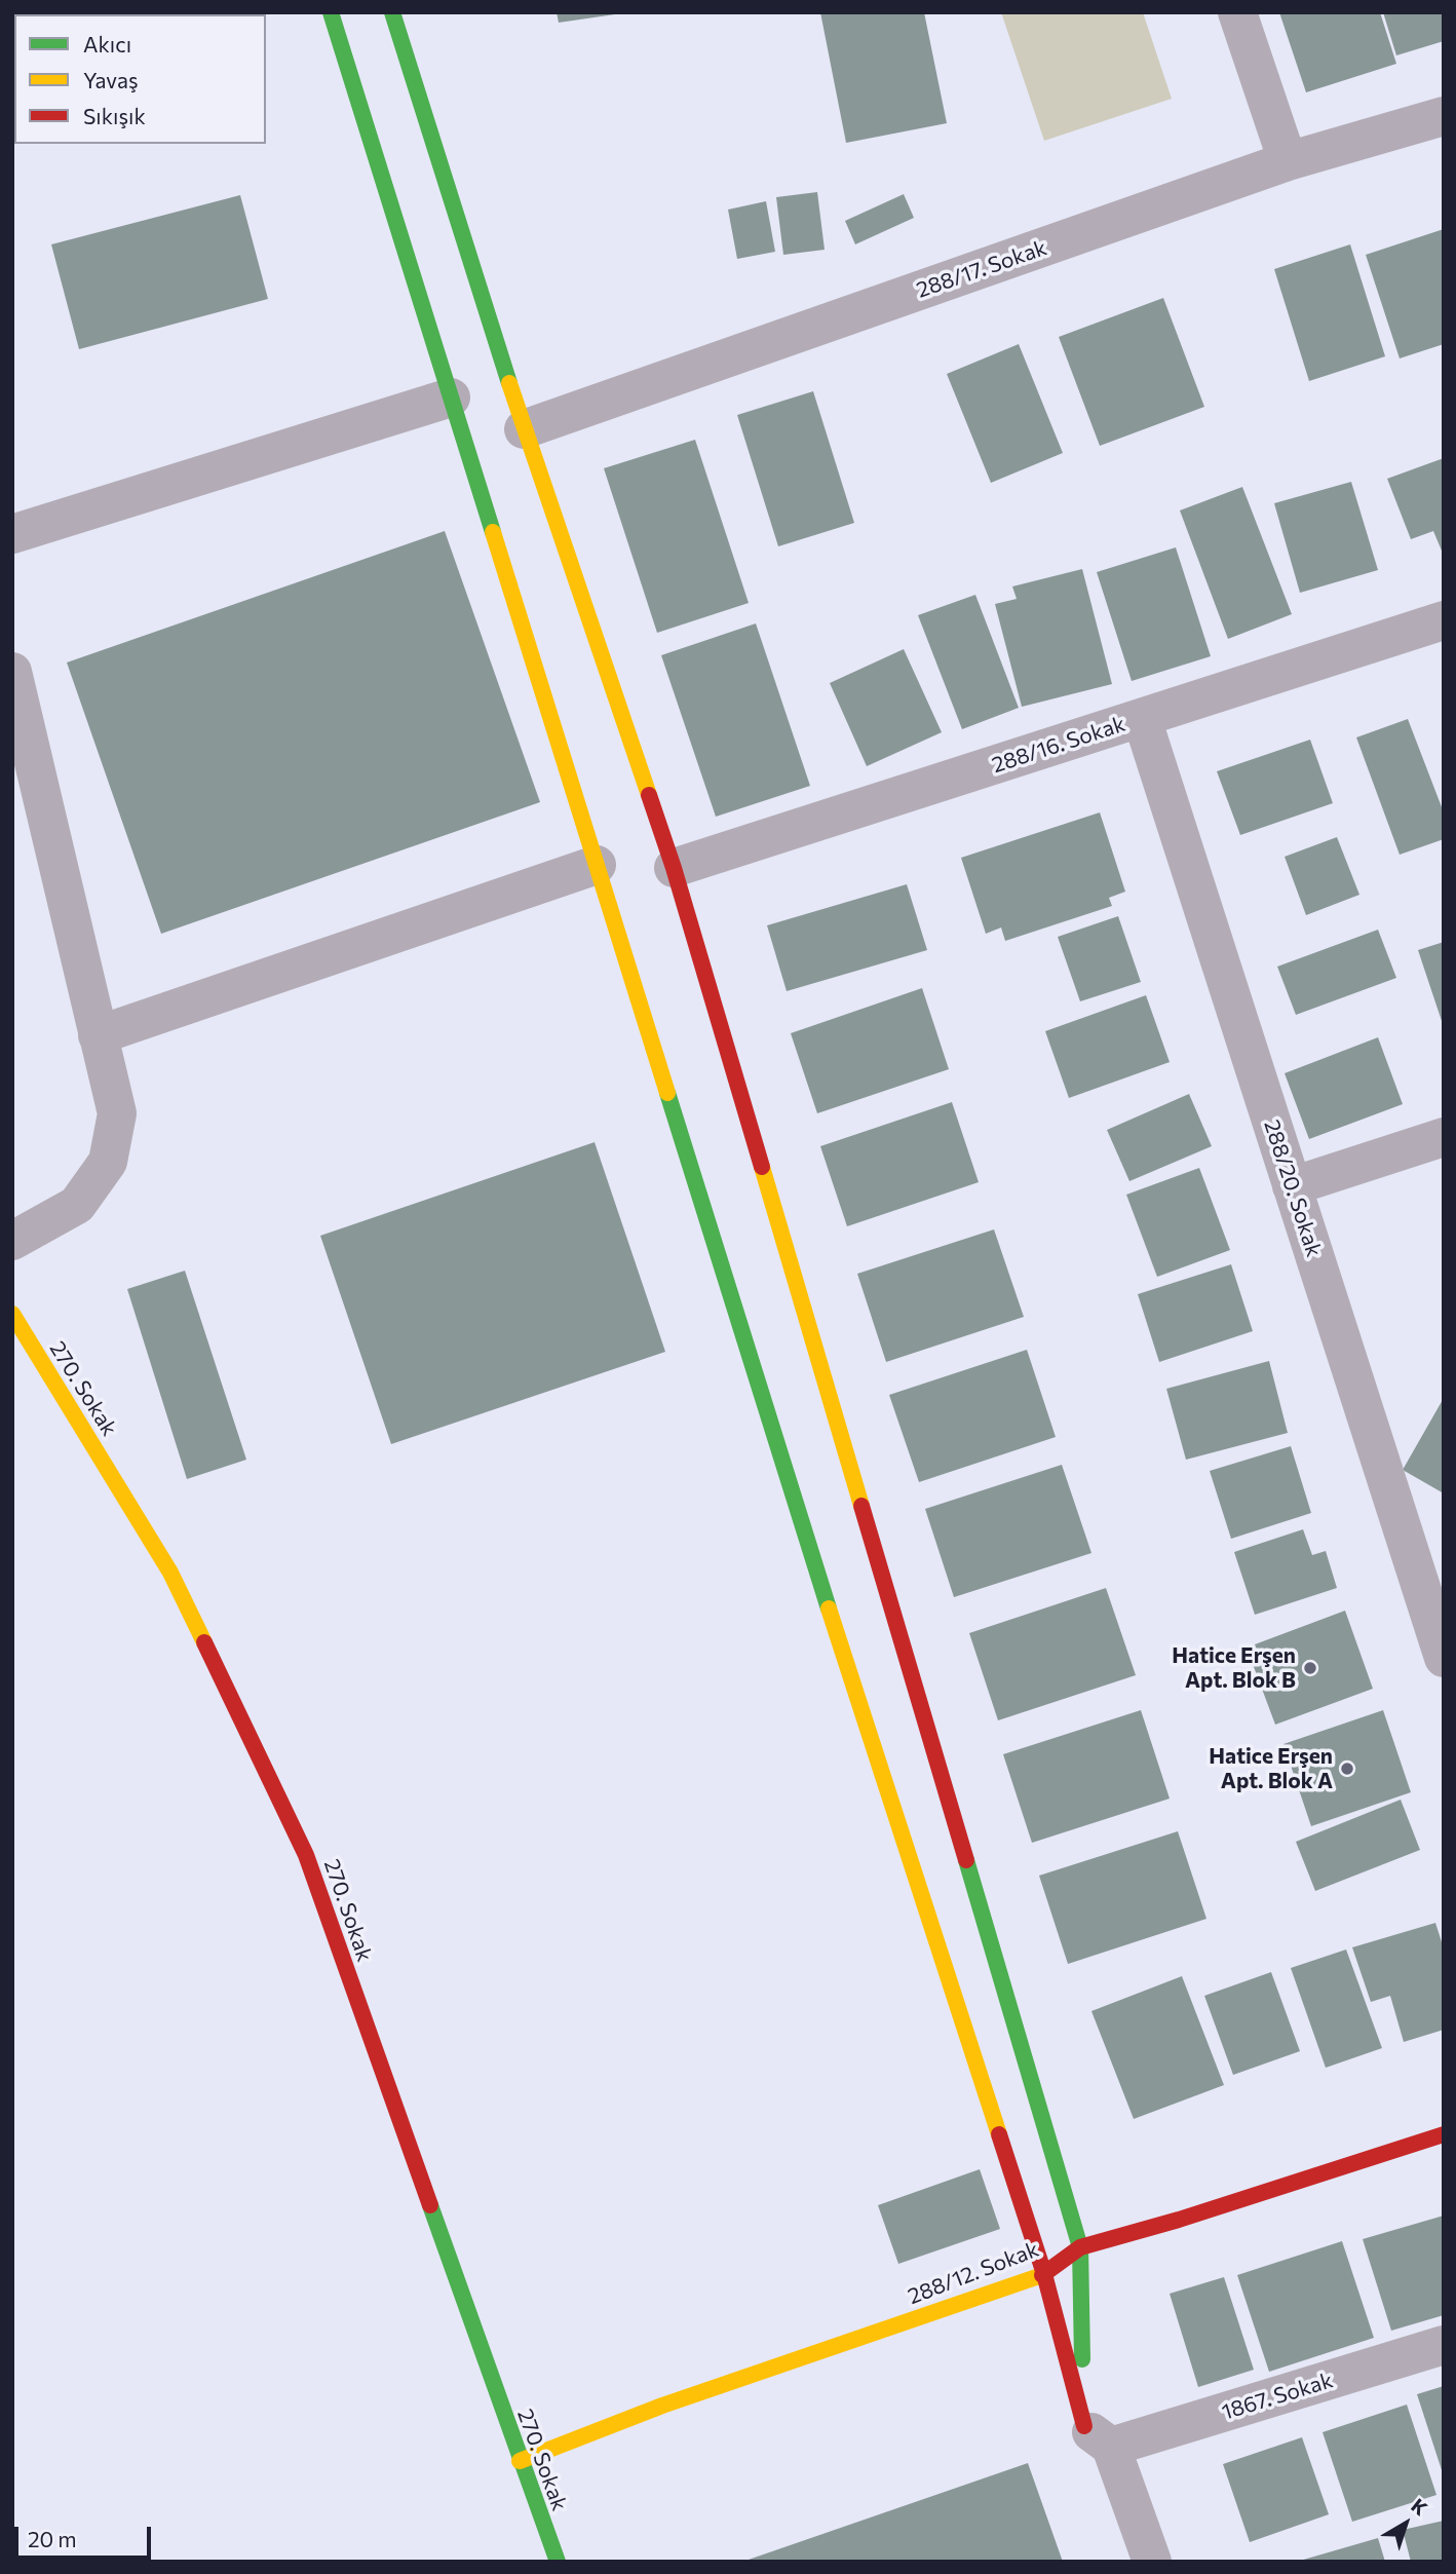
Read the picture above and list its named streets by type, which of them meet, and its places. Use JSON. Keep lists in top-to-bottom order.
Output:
{
  "streets": {
    "street": [
      "288/17. Sokak",
      "288/16. Sokak",
      "288/20. Sokak",
      "270. Sokak",
      "288/12. Sokak",
      "1867. Sokak"
    ]
  },
  "crossings": [
    ["288/16. Sokak", "288/20. Sokak"],
    ["270. Sokak", "288/12. Sokak"]
  ],
  "places": ["Hatice Erşen Apt. Blok B", "Hatice Erşen Apt. Blok A"],
  "legend": ["Akıcı", "Yavaş", "Sıkışık"],
  "scale_bar": "20 m",
  "north": "top right"
}
